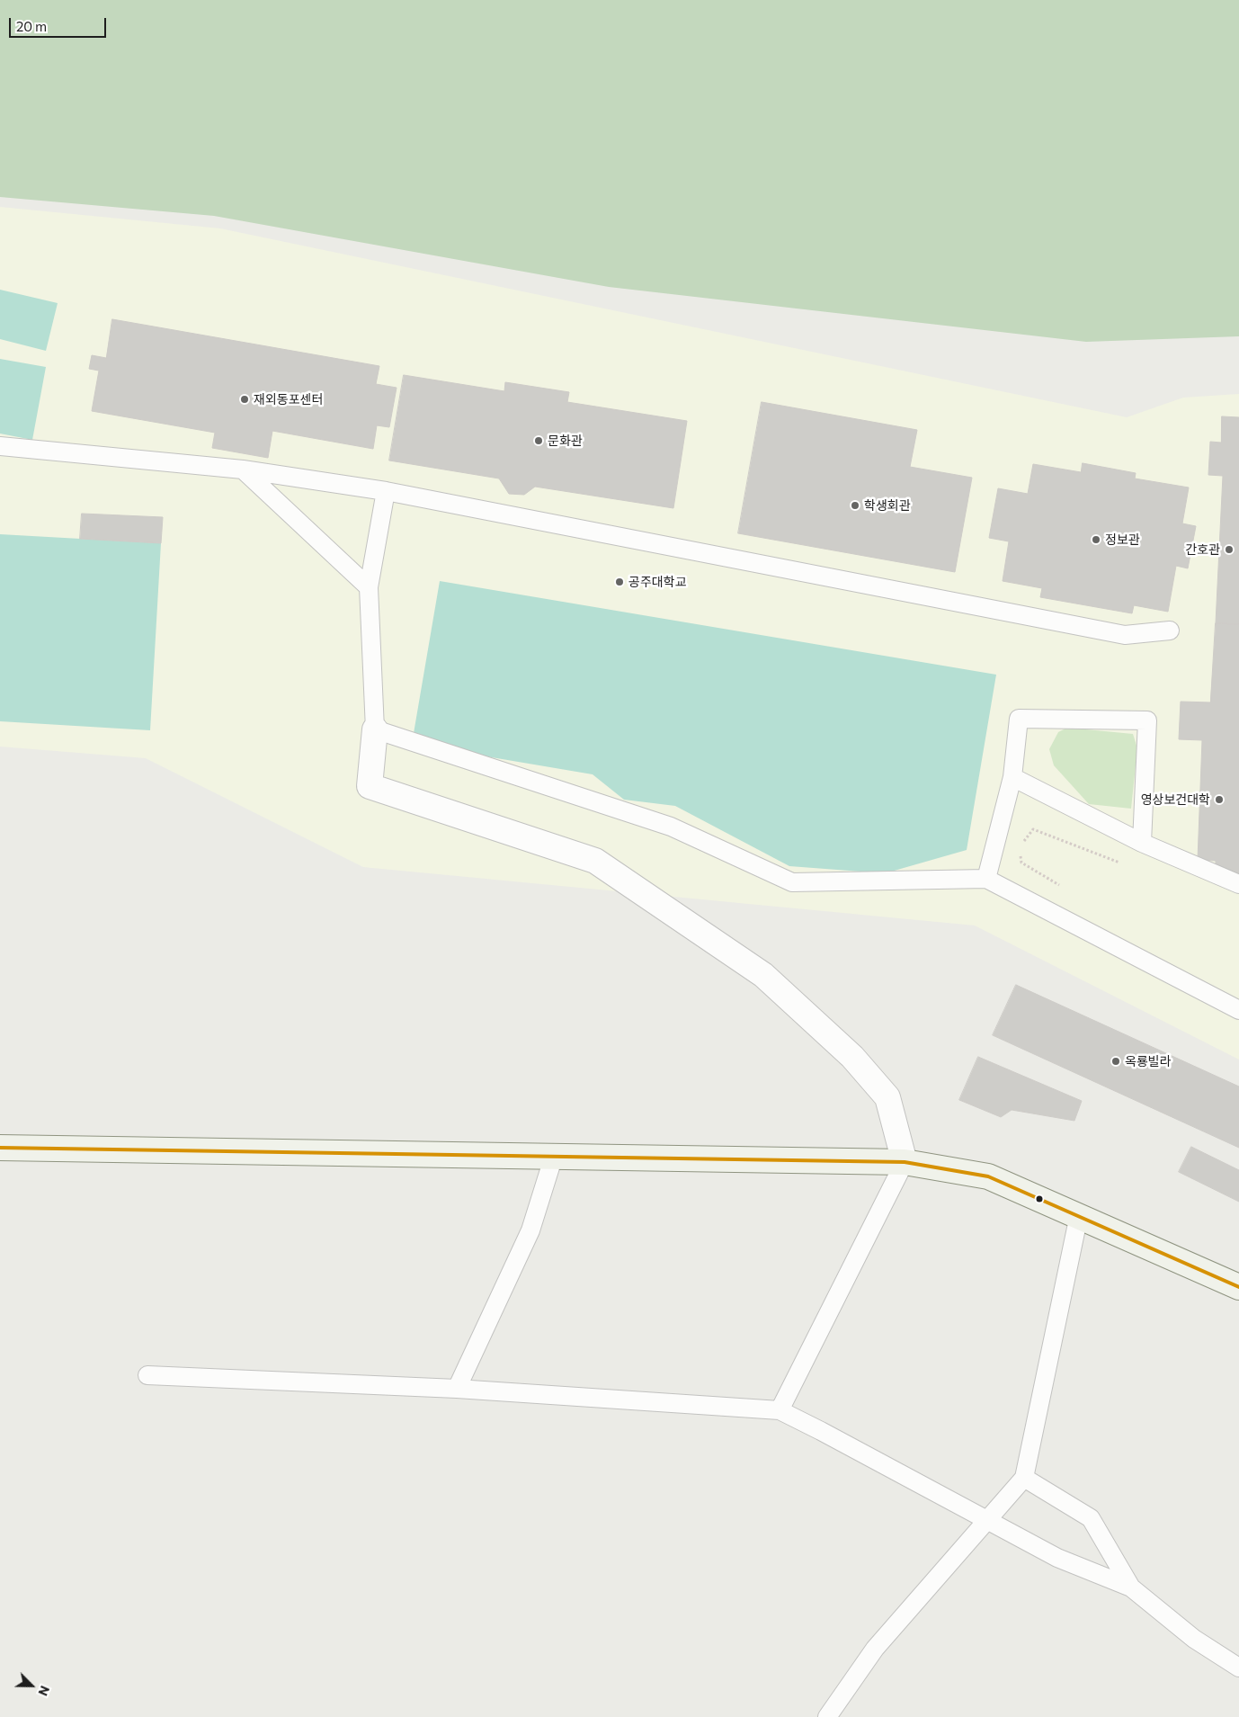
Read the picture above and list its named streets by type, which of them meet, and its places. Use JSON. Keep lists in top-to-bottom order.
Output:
{
  "places": [
    "재외동포센터",
    "문화관",
    "학생회관",
    "정보관",
    "간호관",
    "공주대학교",
    "영상보건대학",
    "옥룡빌라"
  ],
  "scale_bar": "20 m",
  "north": "bottom right"
}
